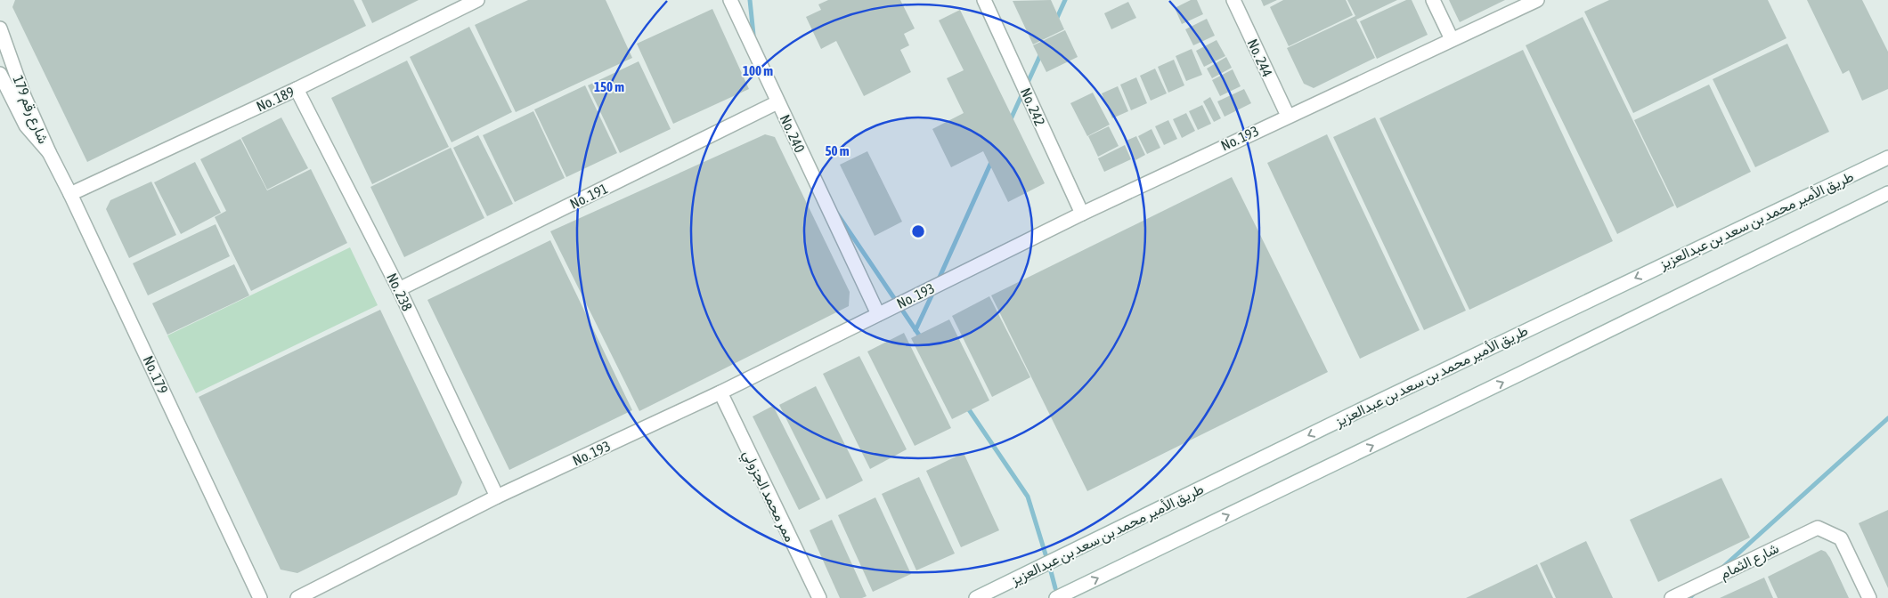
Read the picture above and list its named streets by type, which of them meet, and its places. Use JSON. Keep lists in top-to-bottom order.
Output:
{
  "streets": {
    "street": [
      "No. 244",
      "No. 189",
      "No. 242",
      "شارع رقم 179",
      "No. 240",
      "No. 193",
      "No. 191",
      "طريق الأمير محمد بن سعد بن عبدالعزيز",
      "No. 238",
      "No. 179",
      "ممر محمد الجزولي",
      "شارع الثمام"
    ]
  },
  "crossings": [
    ["No. 244", "No. 193"],
    ["No. 189", "No. 238"],
    ["No. 189", "No. 179"],
    ["No. 242", "No. 193"],
    ["شارع رقم 179", "No. 179"],
    ["No. 240", "No. 193"],
    ["No. 240", "No. 191"],
    ["No. 193", "No. 238"],
    ["No. 193", "ممر محمد الجزولي"],
    ["No. 191", "No. 238"]
  ],
  "rings": ["100 m", "150 m", "50 m"]
}
